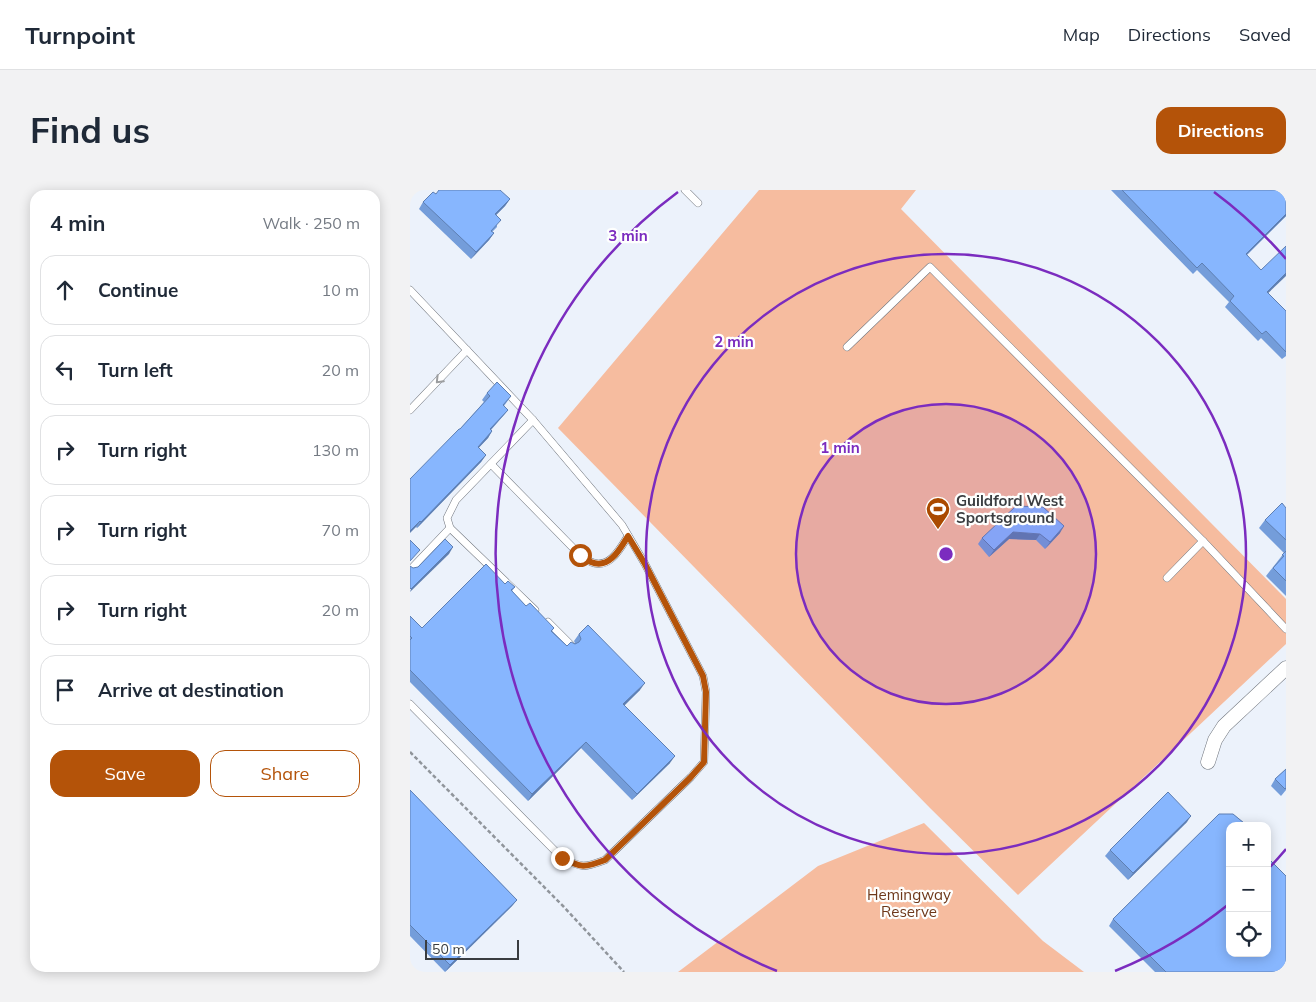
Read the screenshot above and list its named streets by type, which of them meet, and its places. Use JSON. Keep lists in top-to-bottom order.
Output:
{
  "parks": ["Hemingway Reserve"],
  "places": {
    "sports": ["Guildford West Sportsground"]
  },
  "scale_bar": "50 m",
  "page": {
    "header": "Turnpoint",
    "nav": ["Map", "Directions", "Saved"],
    "buttons": [
      "Directions",
      ["Save", "Share"]
    ],
    "title": "Find us",
    "heading": ["4 min", "Walk · 250 m"],
    "list": [
      ["Continue", "10 m"],
      ["Turn left", "20 m"],
      ["Turn right", "130 m"],
      ["Turn right", "70 m"],
      ["Turn right", "20 m"],
      "Arrive at destination"
    ],
    "map_buttons": ["+", "−"],
    "scale": "50 m"
  },
  "rings": ["3 min", "2 min", "1 min"]
}
